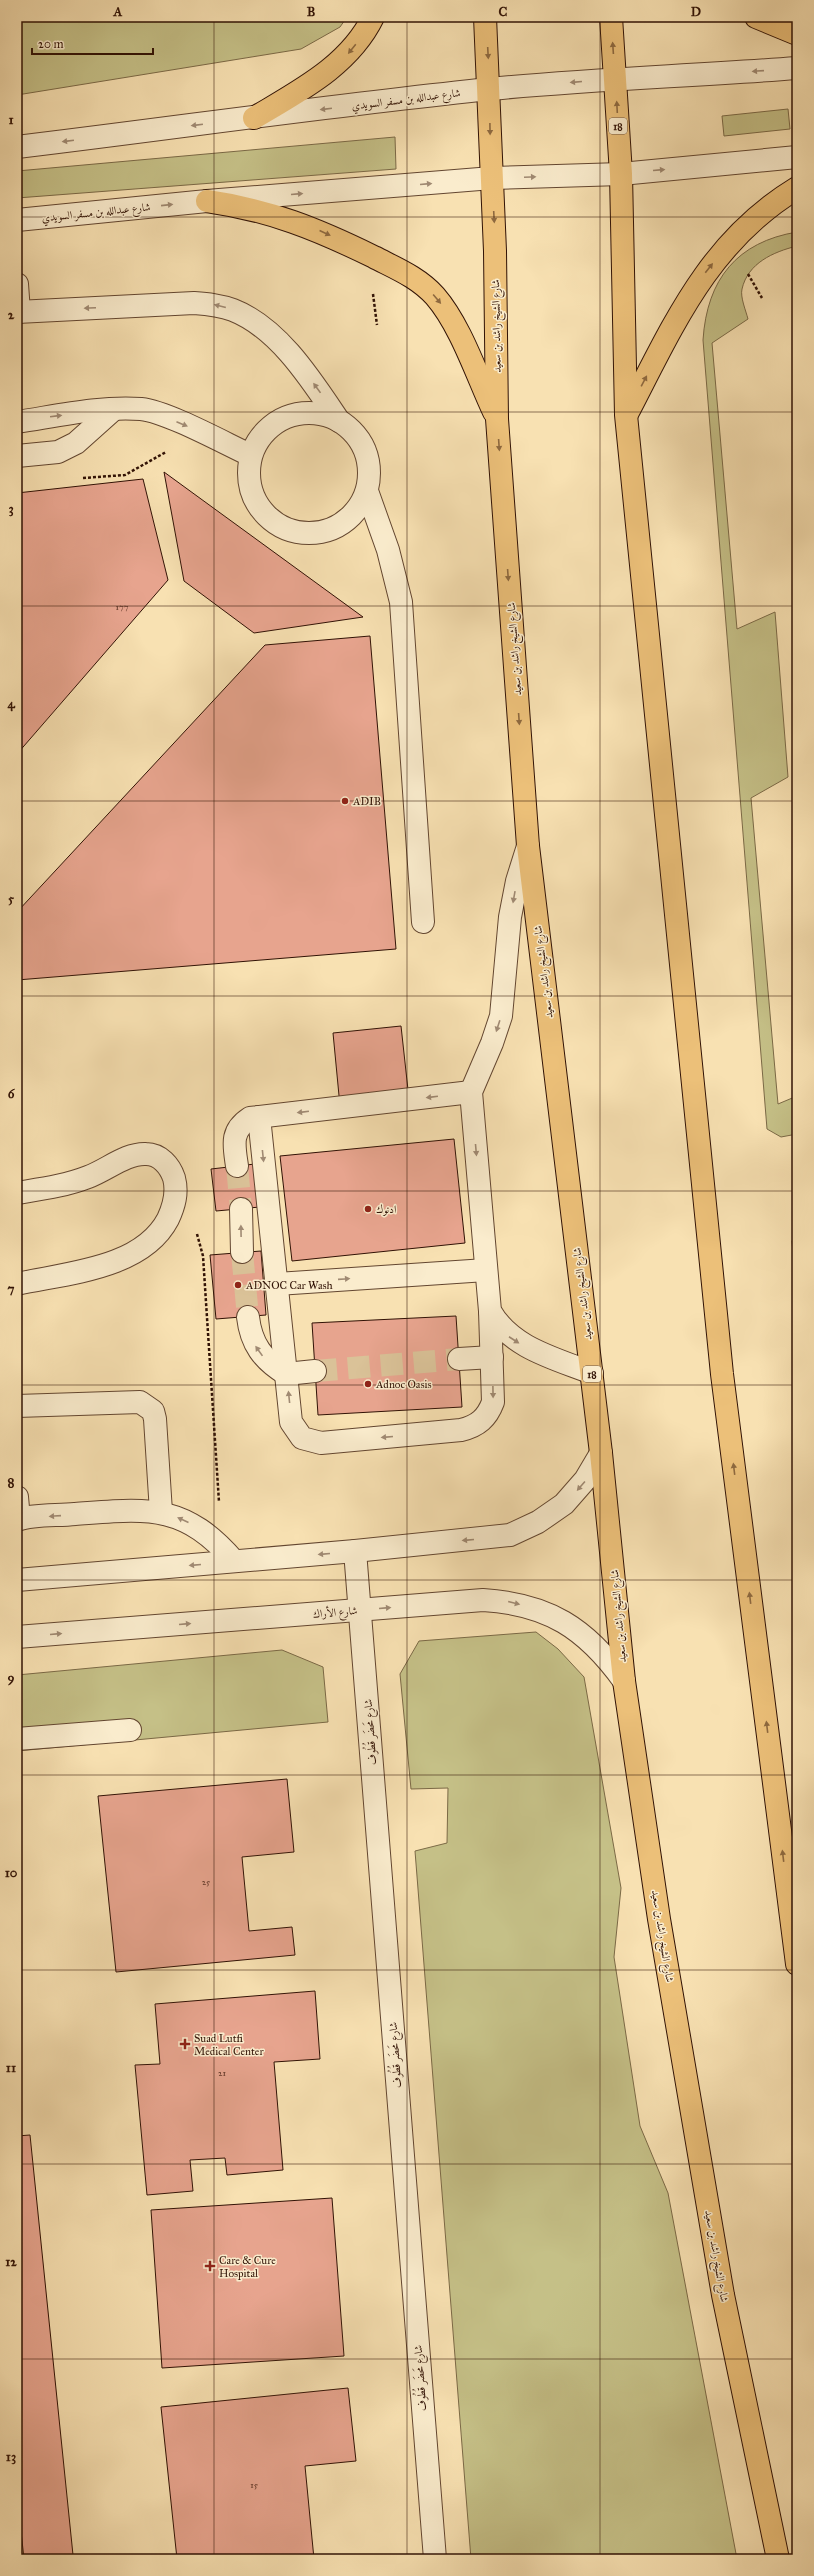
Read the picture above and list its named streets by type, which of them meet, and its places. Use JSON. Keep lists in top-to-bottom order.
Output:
{
  "streets": {
    "main road": ["18", "شارع الشيخ راشد بن سعيد"],
    "street": ["شارع عبدالله بن مسفر السويدي", "شارع الأراك", "شارع مَحضَر قُطُوف"]
  },
  "crossings": [
    ["شارع عبدالله بن مسفر السويدي", "18"],
    ["شارع عبدالله بن مسفر السويدي", "شارع الشيخ راشد بن سعيد"],
    ["شارع الشيخ راشد بن سعيد", "شارع الأراك"],
    ["شارع الأراك", "شارع مَحضَر قُطُوف"]
  ],
  "places": {
    "other": [
      "ADIB",
      "ادنوك",
      "ADNOC Car Wash",
      "Adnoc Oasis"
    ],
    "health": ["Suad Lutfi Medical Center", "Care & Cure Hospital"]
  },
  "house_numbers": [
    "177",
    "25",
    "21",
    "15"
  ],
  "scale_bar": "20 m",
  "grid": {
    "columns": [
      "A",
      "B",
      "C",
      "D"
    ],
    "rows": [
      "1",
      "2",
      "3",
      "4",
      "5",
      "6",
      "7",
      "8",
      "9",
      "10",
      "11",
      "12",
      "13"
    ]
  }
}
